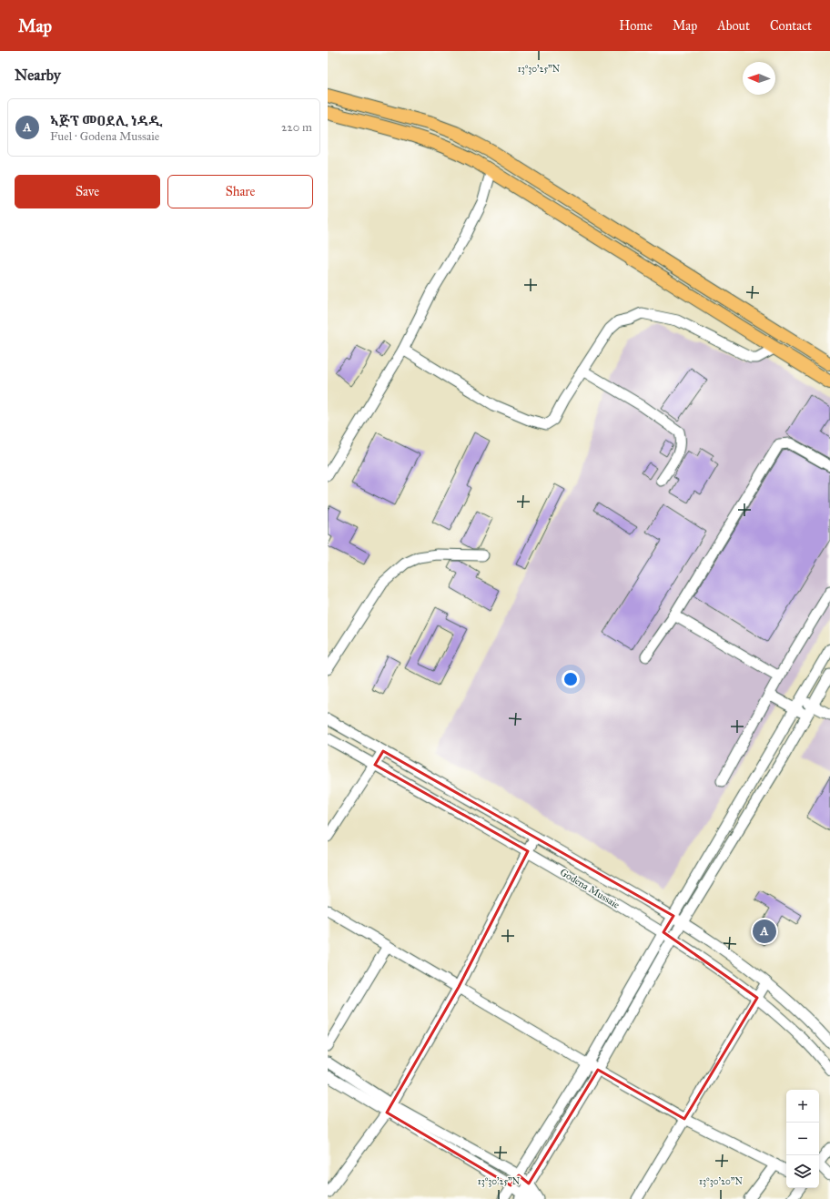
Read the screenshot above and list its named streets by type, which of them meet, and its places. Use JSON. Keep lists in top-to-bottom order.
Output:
{
  "streets": {
    "street": ["Godena Mussaie"]
  },
  "north": "left",
  "page": {
    "header": "Map",
    "nav": [
      "Home",
      "Map",
      "About",
      "Contact"
    ],
    "heading": "Nearby",
    "list": [
      {
        "mark": "A",
        "name": "ኣጅፕ መዐደሊ ነዳዲ",
        "note": "Fuel · Godena Mussaie",
        "value": "220 m"
      }
    ],
    "buttons": ["Save", "Share"],
    "pins": "A",
    "map_buttons": ["+", "−"]
  },
  "coordinates": ["13°30'25\"N", "13°30'20\"N"]
}
